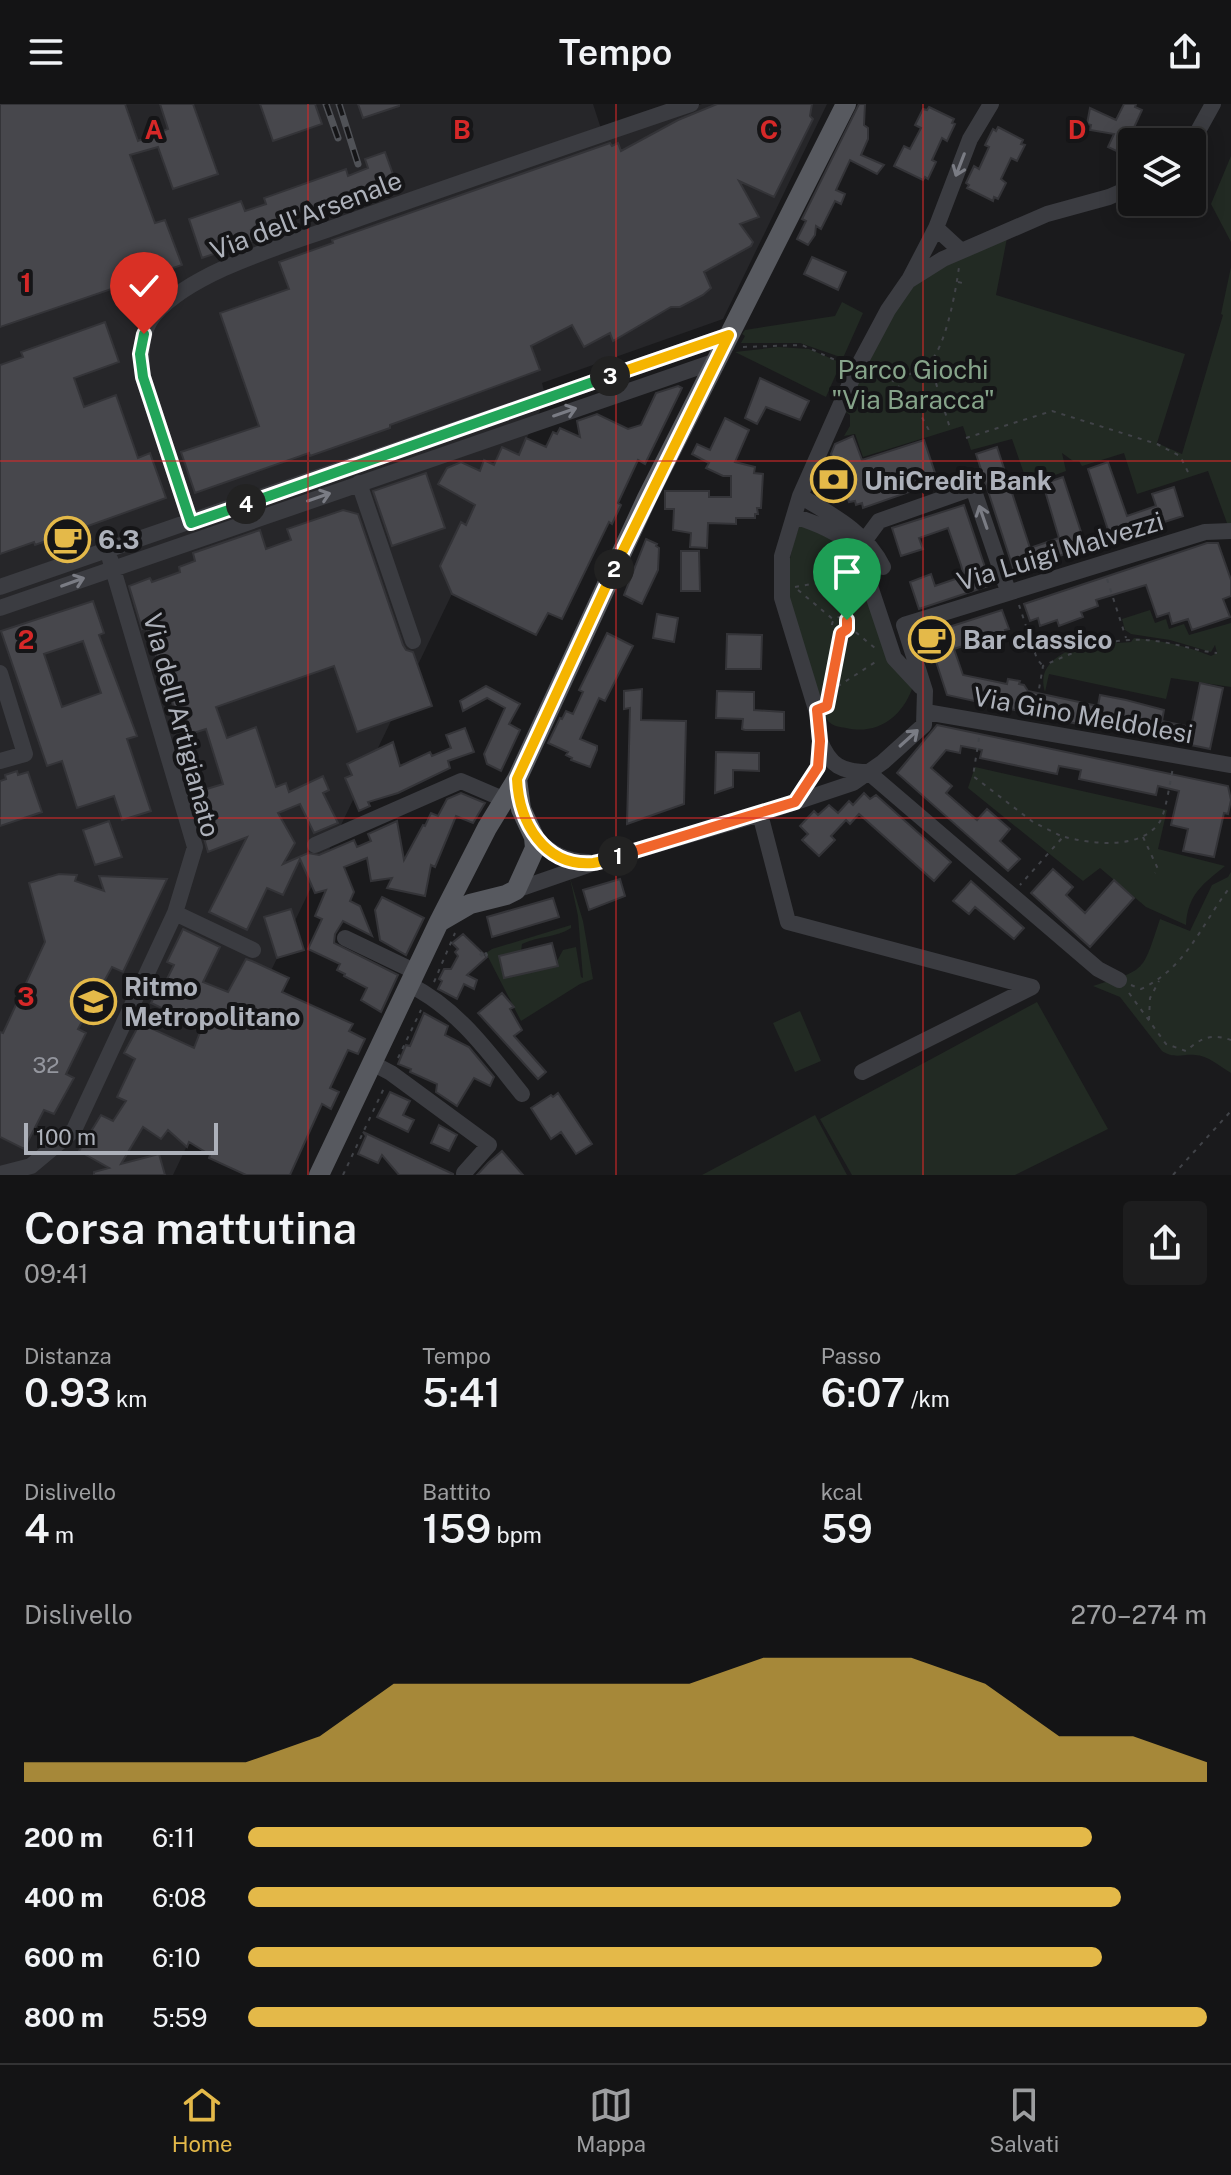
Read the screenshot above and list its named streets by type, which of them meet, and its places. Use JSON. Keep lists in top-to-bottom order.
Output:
{
  "streets": {
    "street": [
      "Via dell'Arsenale",
      "Via Luigi Malvezzi",
      "Via Gino Meldolesi",
      "Via dell'Artigianato"
    ]
  },
  "parks": ["Parco Giochi \"Via Baracca\""],
  "places": {
    "bank": ["UniCredit Bank"],
    "cafe": ["6.3", "Bar classico"],
    "school or university": ["Ritmo Metropolitano"]
  },
  "house_numbers": ["32"],
  "scale_bar": "100 m",
  "page": {
    "header": "Tempo",
    "pins": [
      "3",
      "4",
      "2",
      "1"
    ],
    "scale": "100 m",
    "heading": ["Corsa mattutina", "09:41"],
    "stats": [
      ["Distanza", "0.93 km"],
      ["Tempo", "5:41"],
      ["Passo", "6:07 /km"],
      ["Dislivello", "4 m"],
      ["Battito", "159 bpm"],
      ["kcal", "59"]
    ],
    "chart": ["Dislivello", "270–274 m"],
    "list": [
      {
        "name": "200 m",
        "note": "6:11"
      },
      {
        "name": "400 m",
        "note": "6:08"
      },
      {
        "name": "600 m",
        "note": "6:10"
      },
      {
        "name": "800 m",
        "note": "5:59"
      }
    ],
    "tabs": ["Home", "Mappa", "Salvati"]
  },
  "grid": {
    "columns": [
      "A",
      "B",
      "C",
      "D"
    ],
    "rows": ["1", "2", "3"]
  }
}
